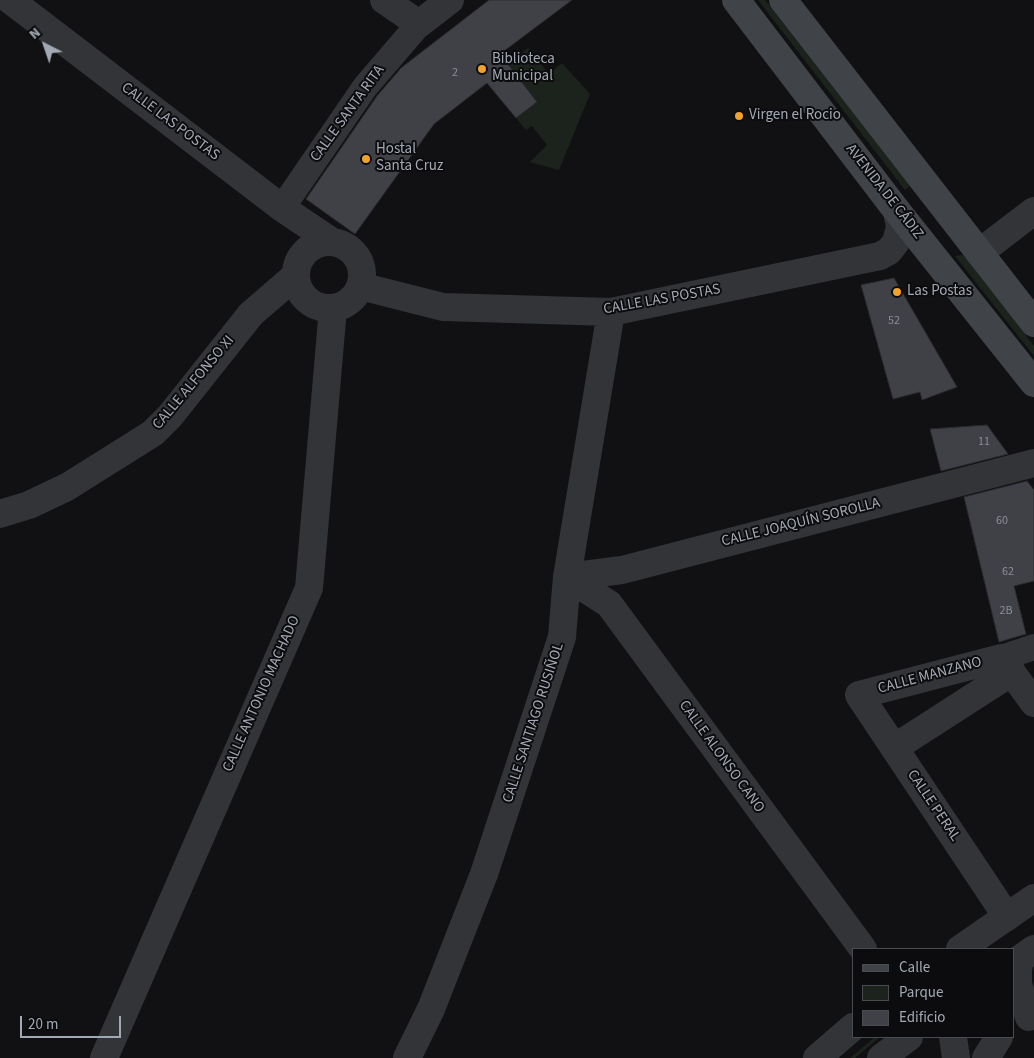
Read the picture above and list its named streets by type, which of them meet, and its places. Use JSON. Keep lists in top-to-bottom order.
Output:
{
  "streets": {
    "main road": ["AVENIDA DE CÁDIZ"],
    "street": [
      "CALLE SANTA RITA",
      "CALLE LAS POSTAS",
      "CALLE ALFONSO XI",
      "CALLE JOAQUÍN SOROLLA",
      "CALLE MANZANO",
      "CALLE ANTONIO MACHADO",
      "CALLE SANTIAGO RUSIÑOL",
      "CALLE ALONSO CANO",
      "CALLE PERAL"
    ]
  },
  "crossings": [
    ["CALLE SANTA RITA", "CALLE LAS POSTAS"],
    ["CALLE LAS POSTAS", "AVENIDA DE CÁDIZ"],
    ["CALLE LAS POSTAS", "CALLE ALFONSO XI"],
    ["CALLE LAS POSTAS", "CALLE ANTONIO MACHADO"],
    ["CALLE LAS POSTAS", "CALLE SANTIAGO RUSIÑOL"],
    ["CALLE ALFONSO XI", "CALLE ANTONIO MACHADO"],
    ["CALLE JOAQUÍN SOROLLA", "CALLE SANTIAGO RUSIÑOL"],
    ["CALLE JOAQUÍN SOROLLA", "CALLE ALONSO CANO"],
    ["CALLE MANZANO", "CALLE PERAL"],
    ["CALLE SANTIAGO RUSIÑOL", "CALLE ALONSO CANO"]
  ],
  "places": [
    "Biblioteca Municipal",
    "Virgen el Rocio",
    "Hostal Santa Cruz",
    "Las Postas"
  ],
  "house_numbers": [
    "2",
    "52",
    "11",
    "60",
    "62",
    "2B"
  ],
  "legend": ["Calle", "Parque", "Edificio"],
  "scale_bar": "20 m",
  "north": "top left"
}
